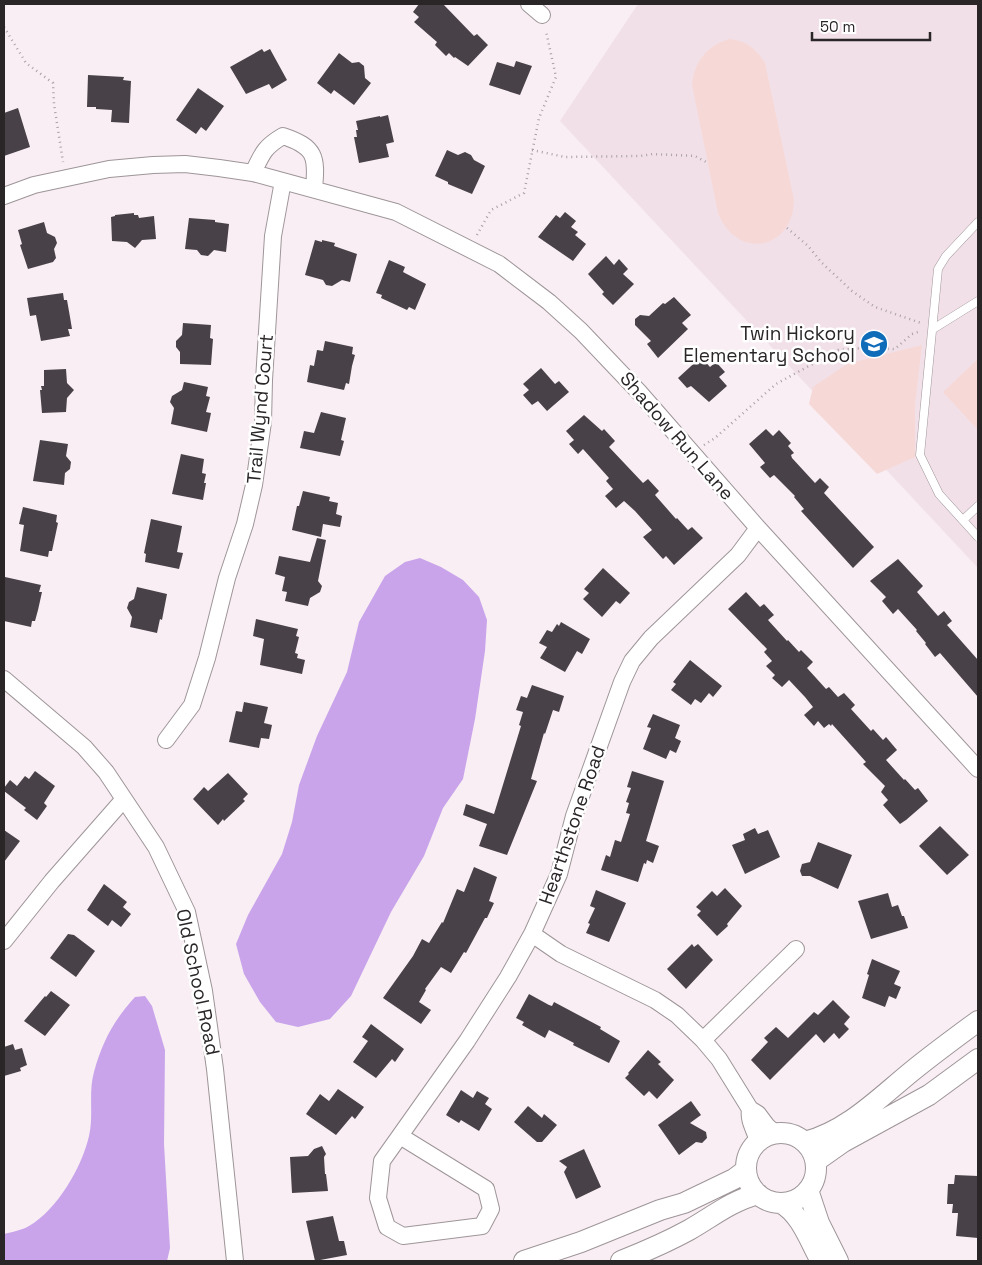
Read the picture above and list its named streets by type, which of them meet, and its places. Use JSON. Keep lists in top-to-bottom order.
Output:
{
  "streets": {
    "street": [
      "Trail Wynd Court",
      "Shadow Run Lane",
      "Hearthstone Road",
      "Old School Road"
    ]
  },
  "crossings": [
    ["Trail Wynd Court", "Shadow Run Lane"],
    ["Shadow Run Lane", "Hearthstone Road"]
  ],
  "places": {
    "school or university": ["Twin Hickory Elementary School"]
  },
  "scale_bar": "50 m"
}
